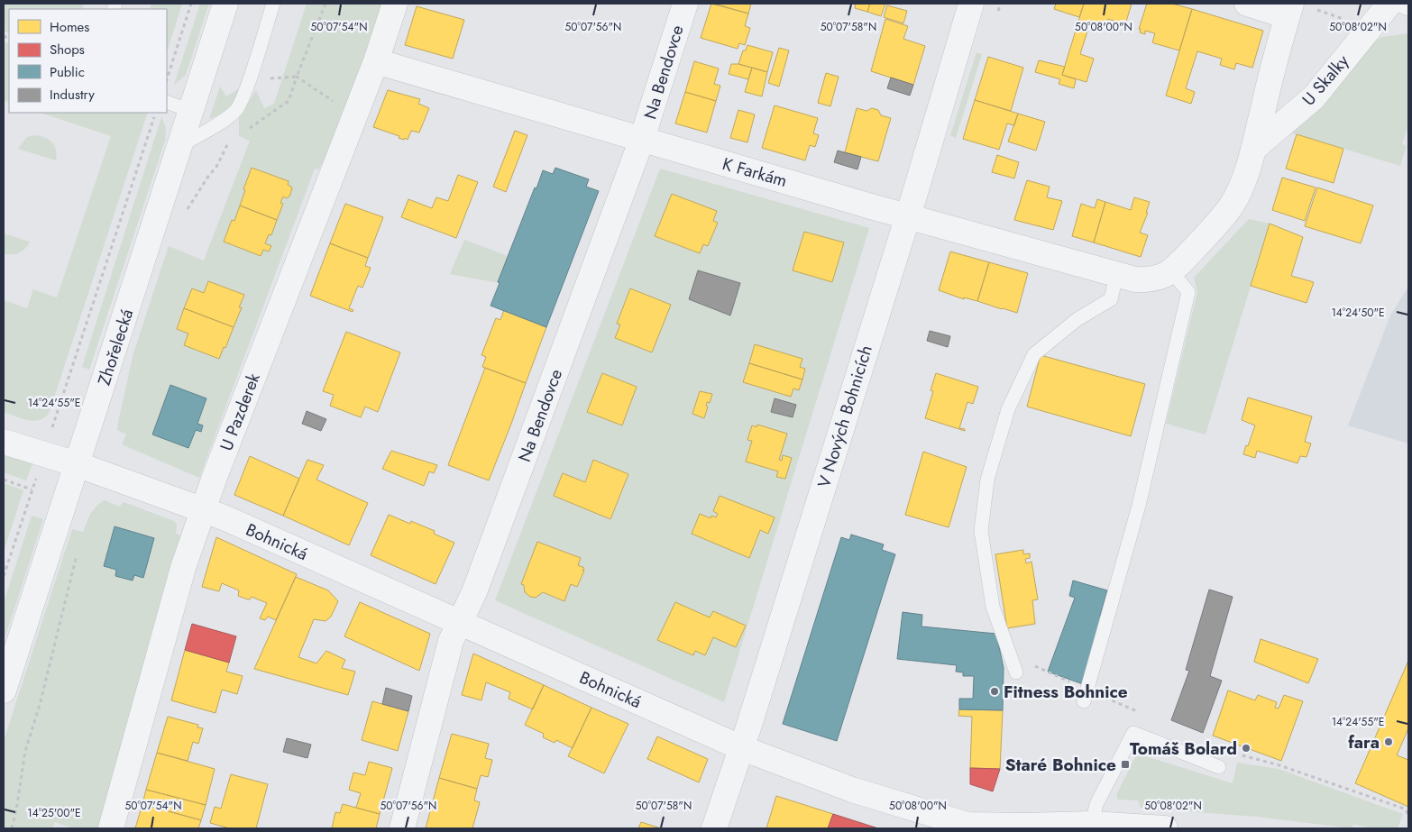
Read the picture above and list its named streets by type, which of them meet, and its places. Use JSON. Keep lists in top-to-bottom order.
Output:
{
  "streets": {
    "street": [
      "Na Bendovce",
      "U Skalky",
      "K Farkám",
      "Zhořelecká",
      "U Pazderek",
      "V Nových Bohnicích",
      "Bohnická"
    ]
  },
  "crossings": [
    ["Na Bendovce", "K Farkám"],
    ["Na Bendovce", "Bohnická"],
    ["K Farkám", "U Pazderek"],
    ["K Farkám", "V Nových Bohnicích"],
    ["Zhořelecká", "Bohnická"],
    ["U Pazderek", "Bohnická"],
    ["V Nových Bohnicích", "Bohnická"]
  ],
  "places": {
    "other": ["Fitness Bohnice", "fara", "Tomáš Bolard"],
    "transit": ["Staré Bohnice"]
  },
  "legend": [
    "Homes",
    "Shops",
    "Public",
    "Industry"
  ],
  "coordinates": [
    "50°07'54\"N",
    "50°07'56\"N",
    "50°07'58\"N",
    "50°08'00\"N",
    "50°08'02\"N",
    "14°24'50\"E",
    "14°24'55\"E",
    "14°25'00\"E"
  ]
}
